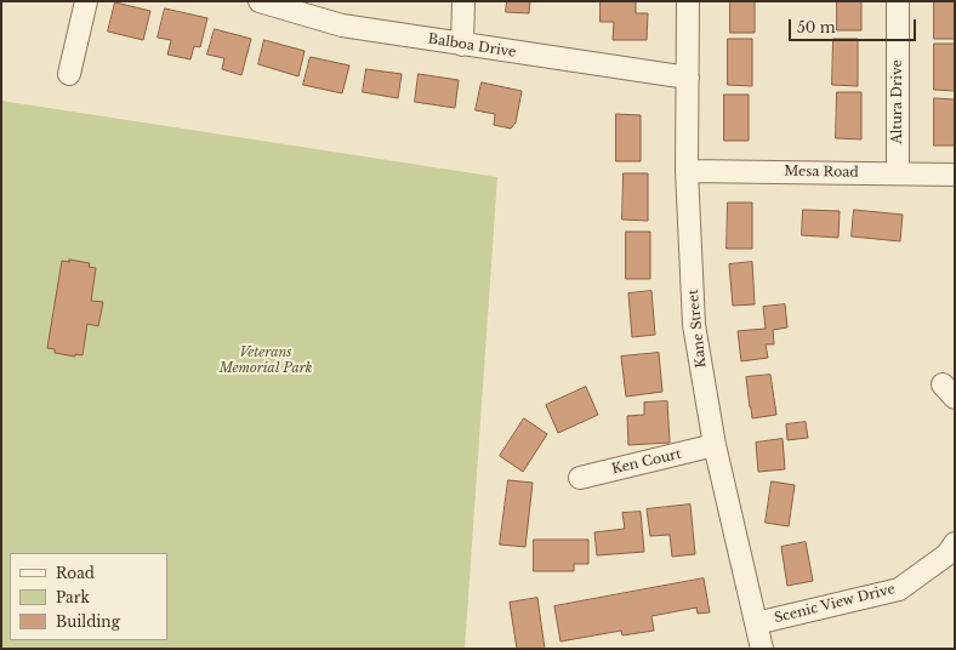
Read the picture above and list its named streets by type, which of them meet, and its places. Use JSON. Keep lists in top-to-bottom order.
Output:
{
  "streets": {
    "street": [
      "Balboa Drive",
      "Altura Drive",
      "Mesa Road",
      "Kane Street",
      "Ken Court",
      "Scenic View Drive"
    ]
  },
  "crossings": [
    ["Balboa Drive", "Kane Street"],
    ["Altura Drive", "Mesa Road"],
    ["Mesa Road", "Kane Street"],
    ["Kane Street", "Ken Court"],
    ["Kane Street", "Scenic View Drive"]
  ],
  "parks": ["Veterans Memorial Park"],
  "legend": ["Road", "Park", "Building"],
  "scale_bar": "50 m"
}
